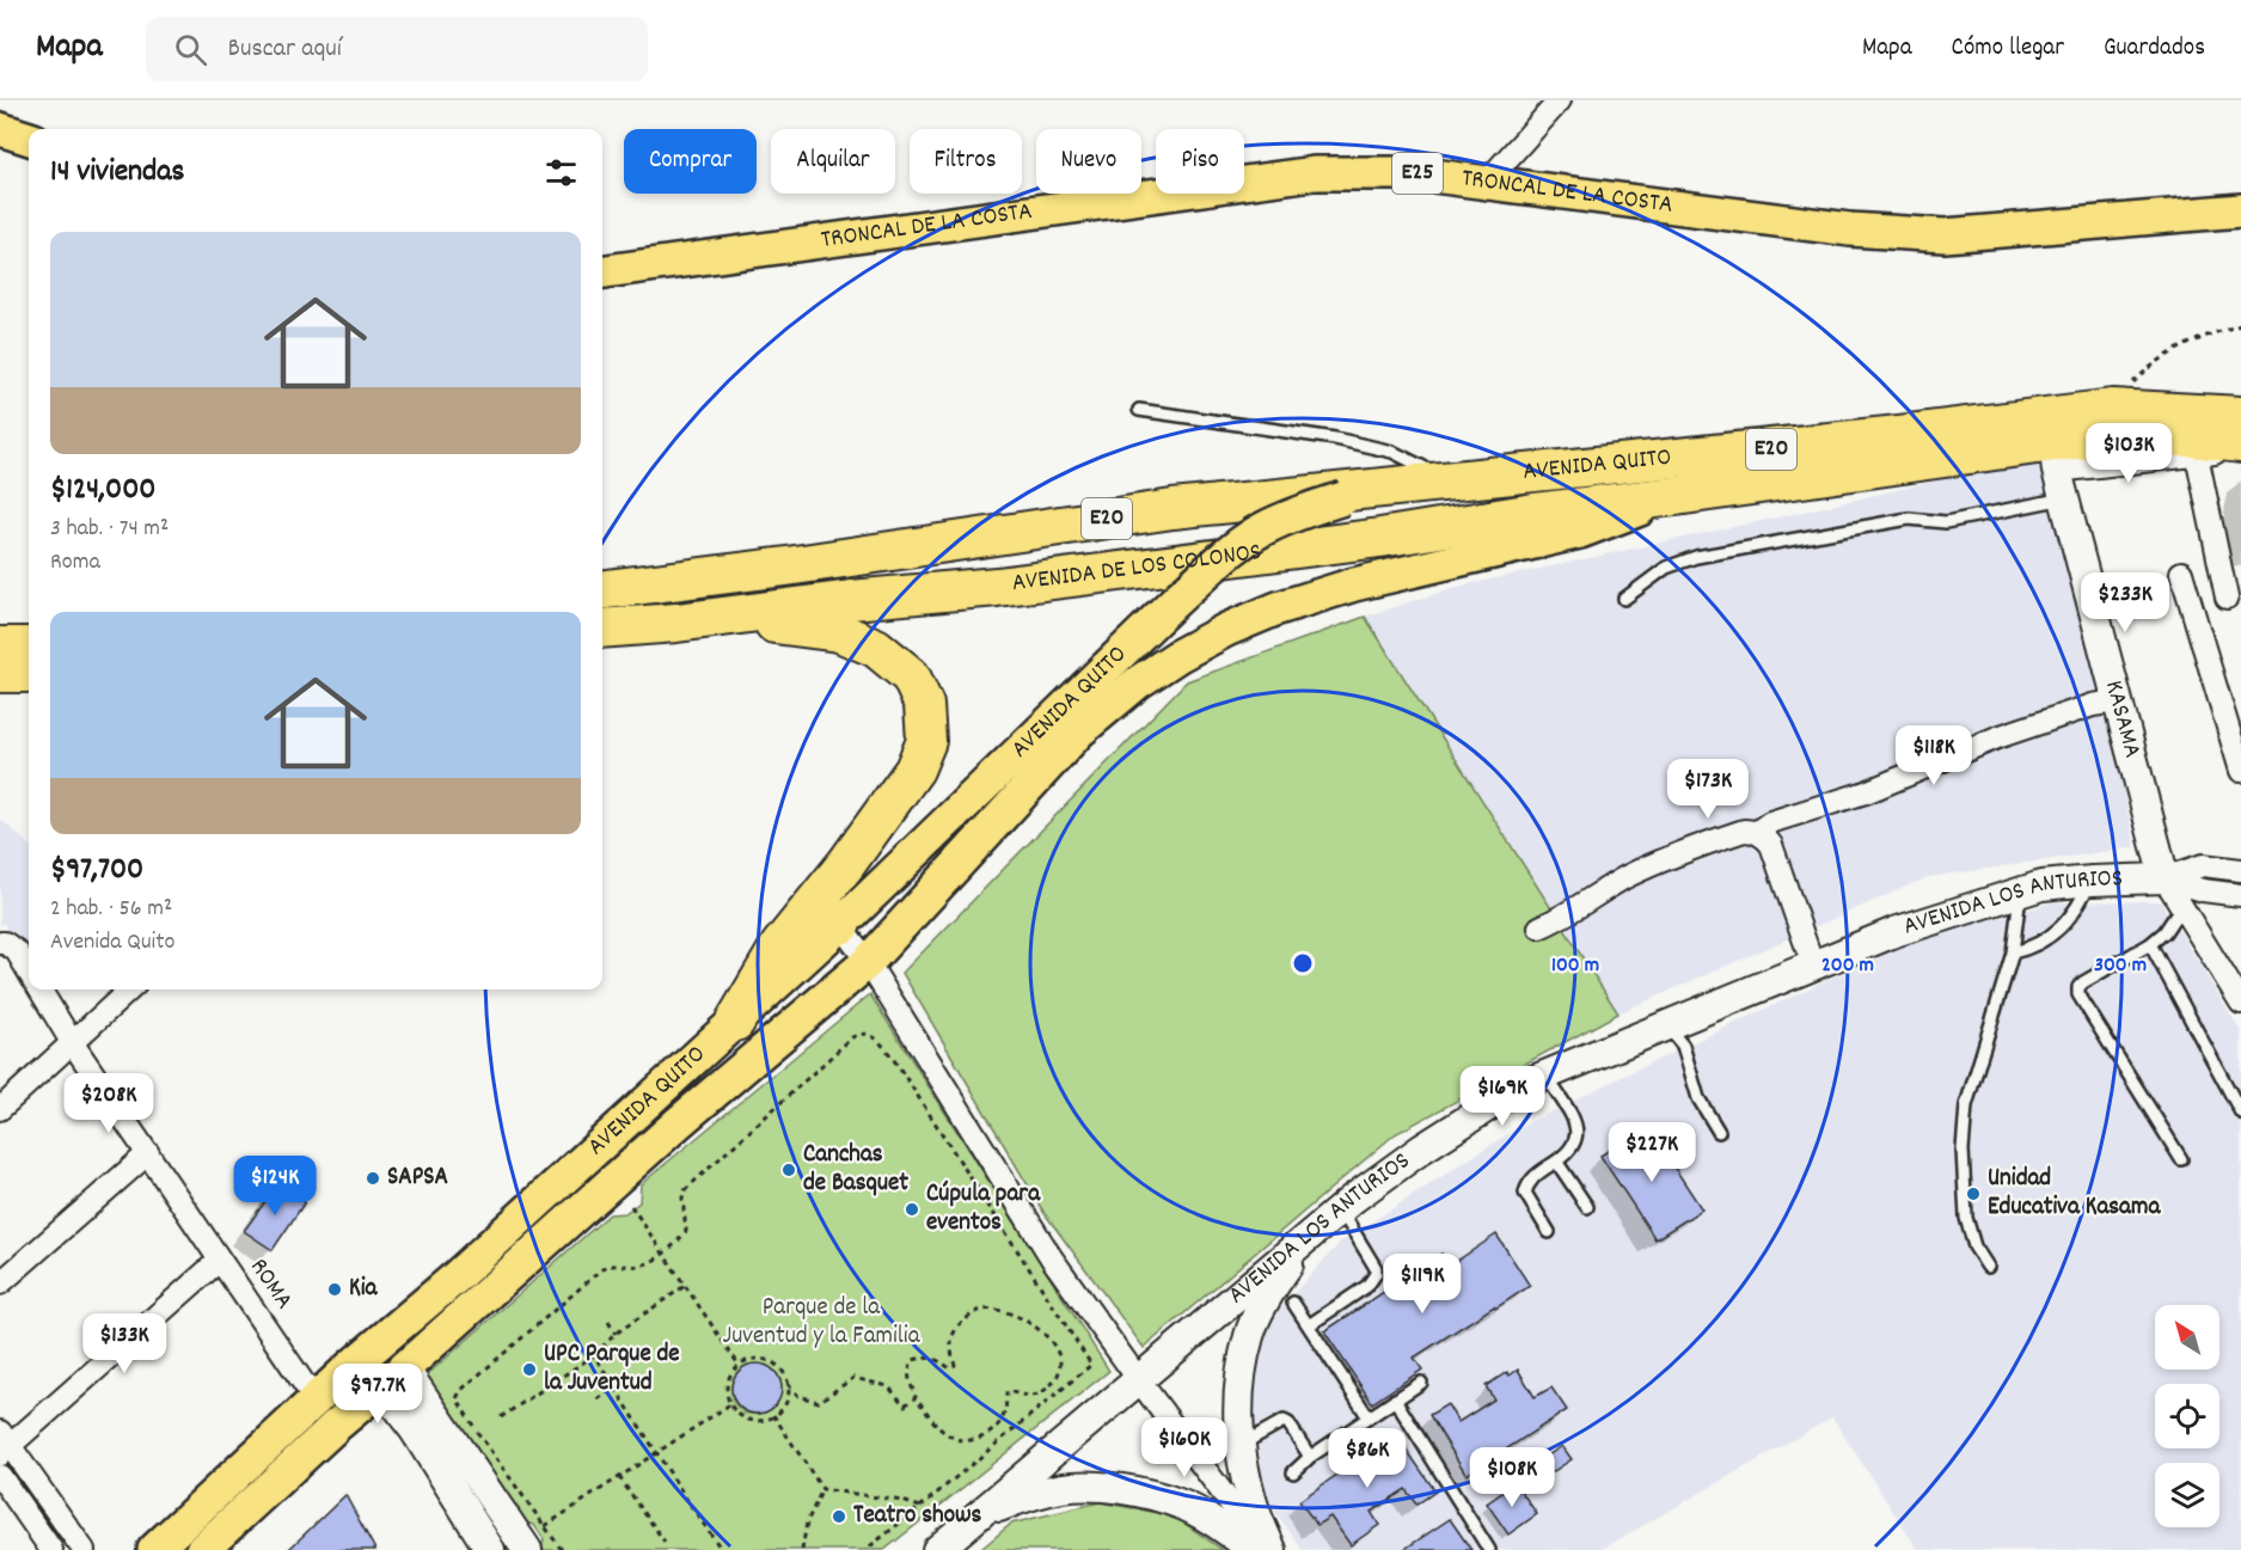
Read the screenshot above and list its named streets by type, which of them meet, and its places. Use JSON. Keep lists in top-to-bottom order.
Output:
{
  "streets": {
    "highway": ["E20", "AVENIDA QUITO", "AVENIDA DE LOS COLONOS"],
    "main road": ["E25", "TRONCAL DE LA COSTA"],
    "street": ["KASAMA", "AVENIDA LOS ANTURIOS", "ROMA"]
  },
  "crossings": [
    ["AVENIDA QUITO", "AVENIDA DE LOS COLONOS"],
    ["AVENIDA QUITO", "KASAMA"],
    ["AVENIDA QUITO", "ROMA"],
    ["KASAMA", "AVENIDA LOS ANTURIOS"]
  ],
  "parks": ["Parque de la Juventud y la Familia"],
  "places": [
    "Canchas de Basquet",
    "SAPSA",
    "Unidad Educativa Kasama",
    "Cúpula para eventos",
    "Kia",
    "UPC Parque de la Juventud",
    "Teatro shows"
  ],
  "north": "top left",
  "page": {
    "header": "Mapa",
    "search": "Buscar aquí",
    "nav": ["Mapa", "Cómo llegar", "Guardados"],
    "chip": [
      "Comprar",
      "Alquilar",
      "Filtros",
      "Nuevo",
      "Piso"
    ],
    "heading": "14 viviendas",
    "list": [
      {
        "name": "$124,000",
        "note": "3 hab. · 74 m² · Roma"
      },
      {
        "name": "$97,700",
        "note": "2 hab. · 56 m² · Avenida Quito"
      }
    ],
    "price": [
      "$103K",
      "$233K",
      "$118K",
      "$173K",
      "$169K",
      "$208K",
      "$227K",
      "$124K",
      "$119K",
      "$133K",
      "$97.7K",
      "$160K",
      "$86K",
      "$108K"
    ]
  },
  "rings": ["100 m", "200 m", "300 m"]
}
